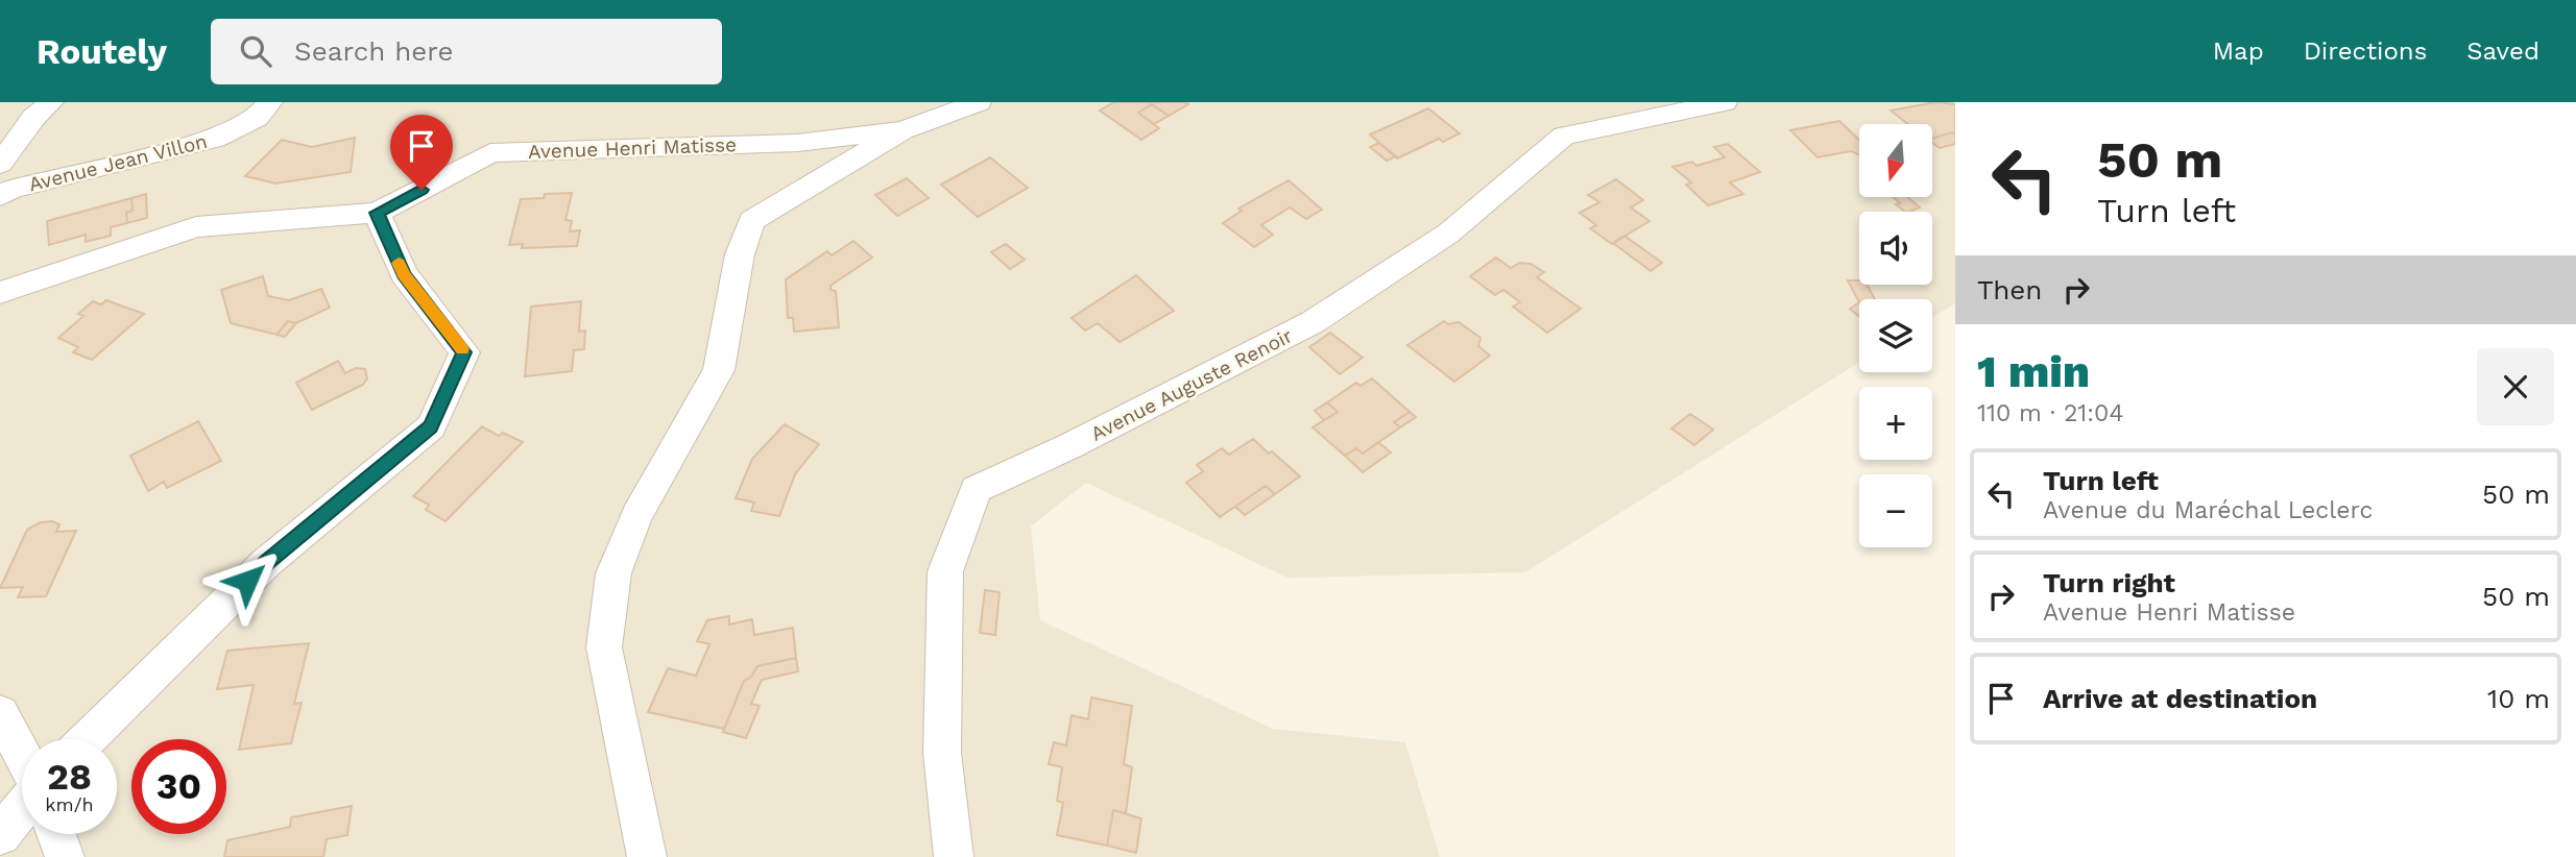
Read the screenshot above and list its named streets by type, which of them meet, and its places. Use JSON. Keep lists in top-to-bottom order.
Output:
{
  "streets": {
    "street": ["Avenue Henri Matisse", "Avenue Jean Villon", "Avenue Auguste Renoir"]
  },
  "north": "bottom",
  "page": {
    "header": "Routely",
    "search": "Search here",
    "nav": ["Map", "Directions", "Saved"],
    "turn": ["50 m", "Turn left"],
    "map_buttons": ["+", "−"],
    "then": "Then",
    "heading": ["1 min", "110 m · 21:04"],
    "list": [
      {
        "name": "Turn left",
        "note": "Avenue du Maréchal Leclerc",
        "value": "50 m"
      },
      {
        "name": "Turn right",
        "note": "Avenue Henri Matisse",
        "value": "50 m"
      },
      {
        "name": "Arrive at destination",
        "value": "10 m"
      }
    ],
    "speed": "28 km/h",
    "limit": "30"
  }
}
